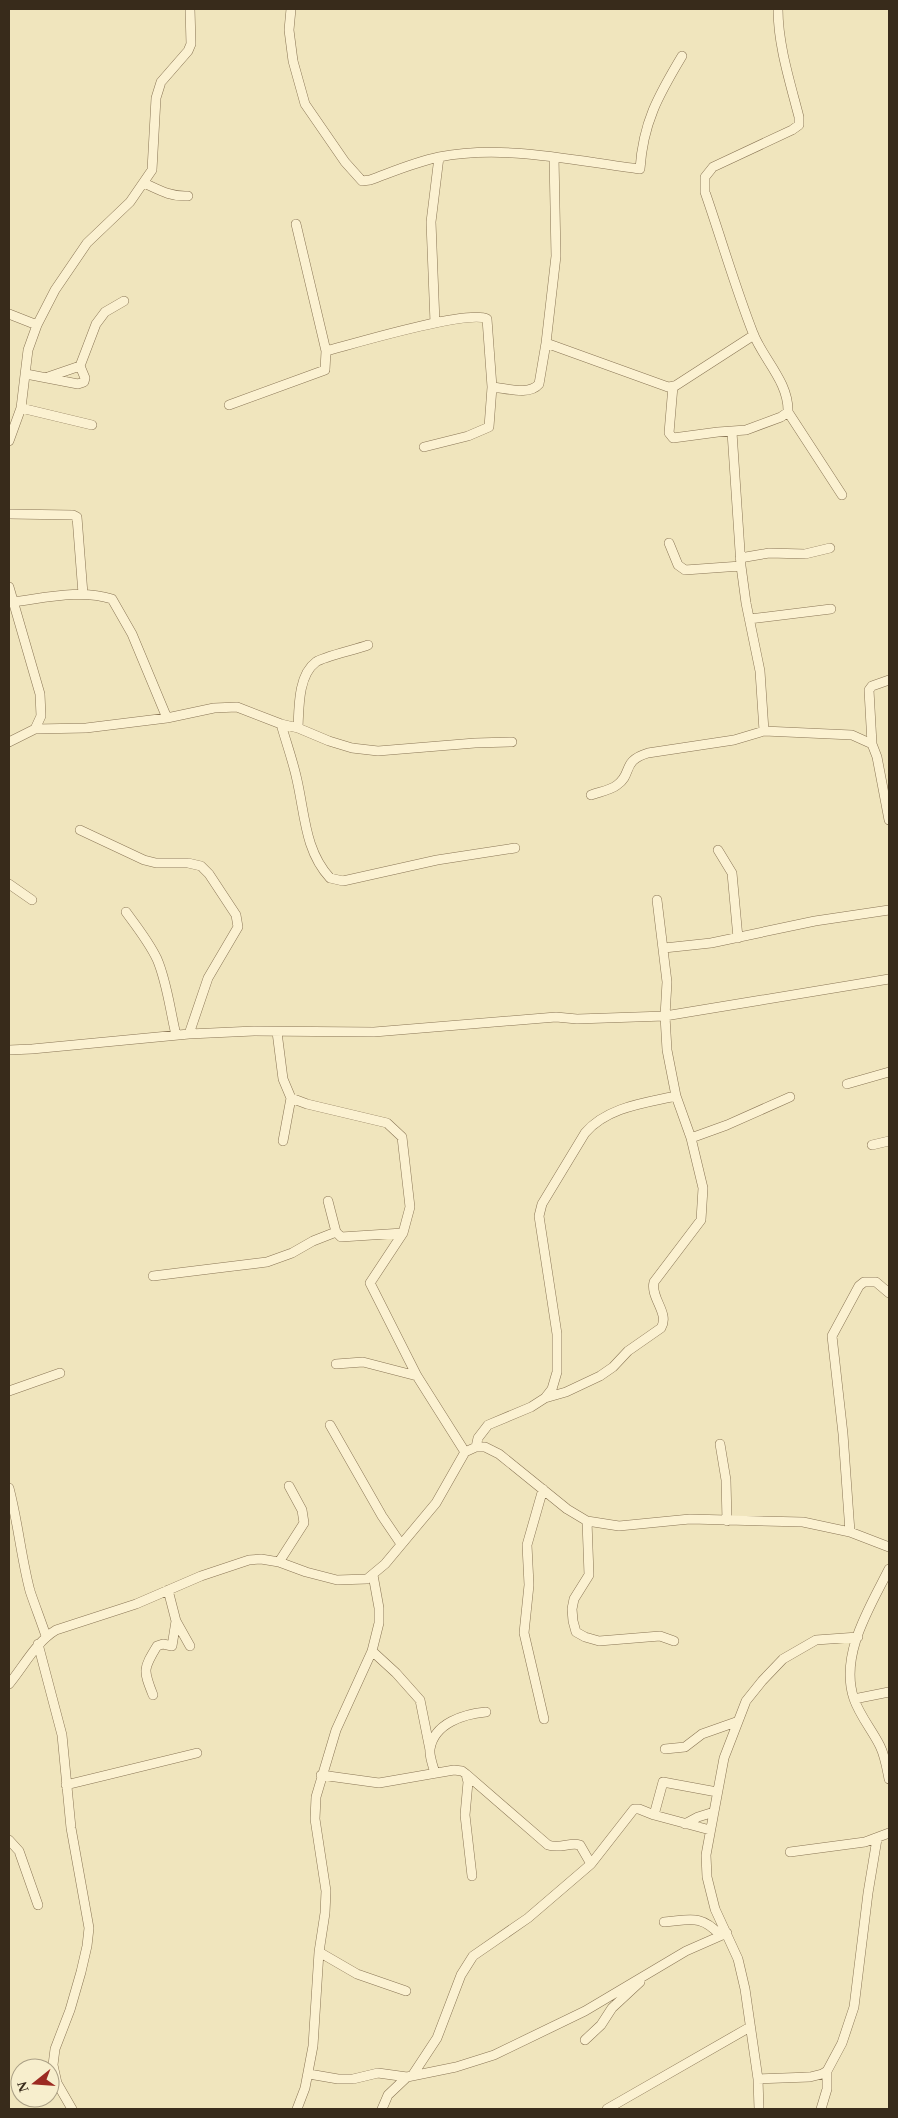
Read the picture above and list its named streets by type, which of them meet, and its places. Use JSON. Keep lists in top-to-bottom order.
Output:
{
  "north": "left"
}
